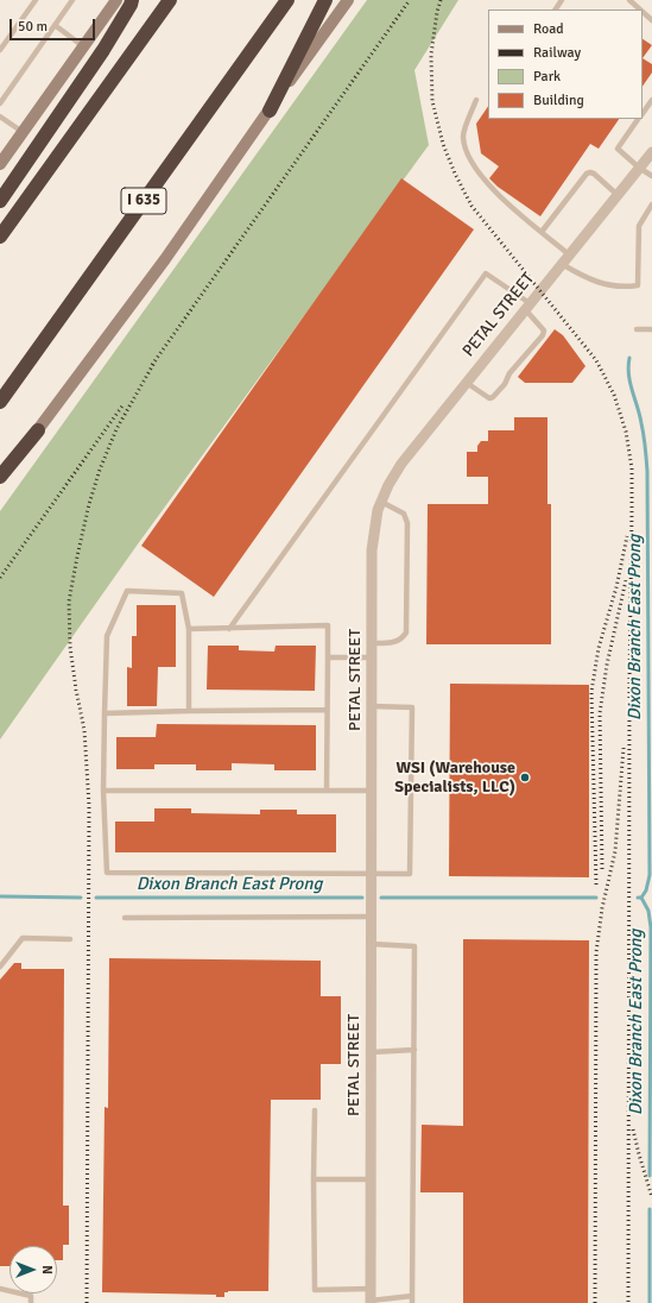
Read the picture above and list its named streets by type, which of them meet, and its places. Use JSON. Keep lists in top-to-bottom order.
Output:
{
  "streets": {
    "highway": ["I 635"],
    "street": ["PETAL STREET"]
  },
  "water": ["Dixon Branch East Prong"],
  "places": ["WSI (Warehouse Specialists, LLC)"],
  "legend": [
    "Road",
    "Railway",
    "Park",
    "Building"
  ],
  "scale_bar": "50 m",
  "north": "right"
}
